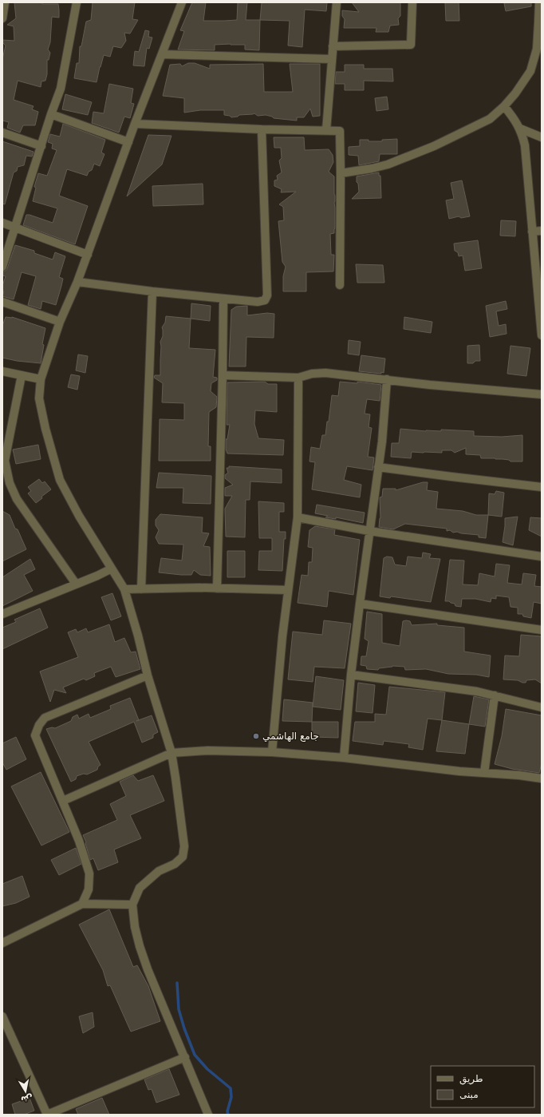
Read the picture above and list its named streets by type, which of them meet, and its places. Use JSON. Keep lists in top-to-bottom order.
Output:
{
  "places": ["جامع الهاشمي"],
  "legend": ["طريق", "مبنى"],
  "north": "bottom"
}
